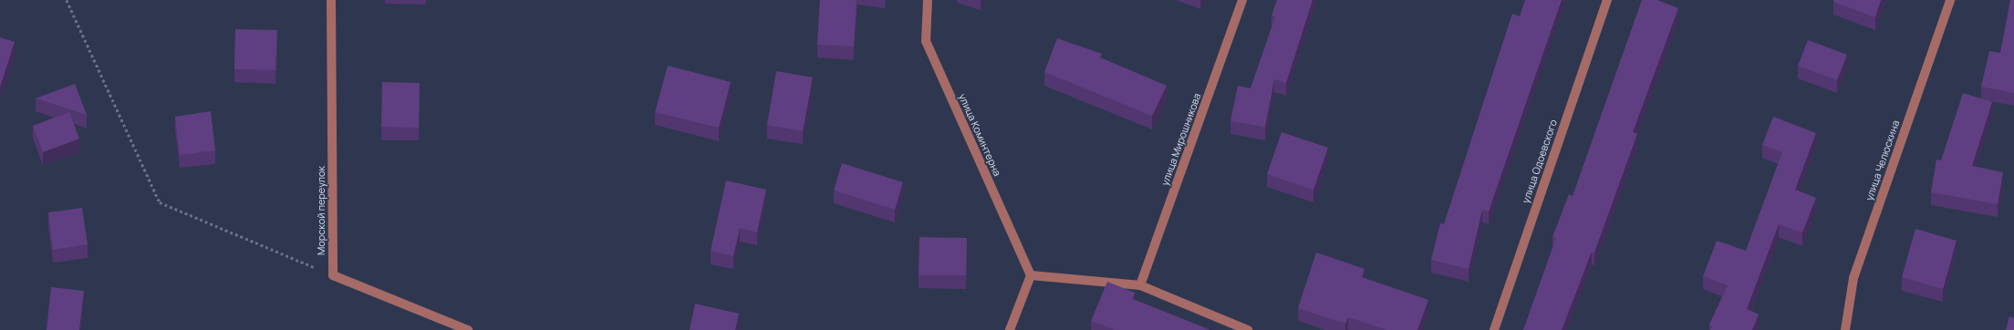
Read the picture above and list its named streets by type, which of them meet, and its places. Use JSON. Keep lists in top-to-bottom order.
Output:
{
  "streets": {
    "street": [
      "улица Коминтерна",
      "улица Мирошникова",
      "улица Челюскина",
      "улица Одоевского",
      "Морской переулок"
    ]
  }
}
